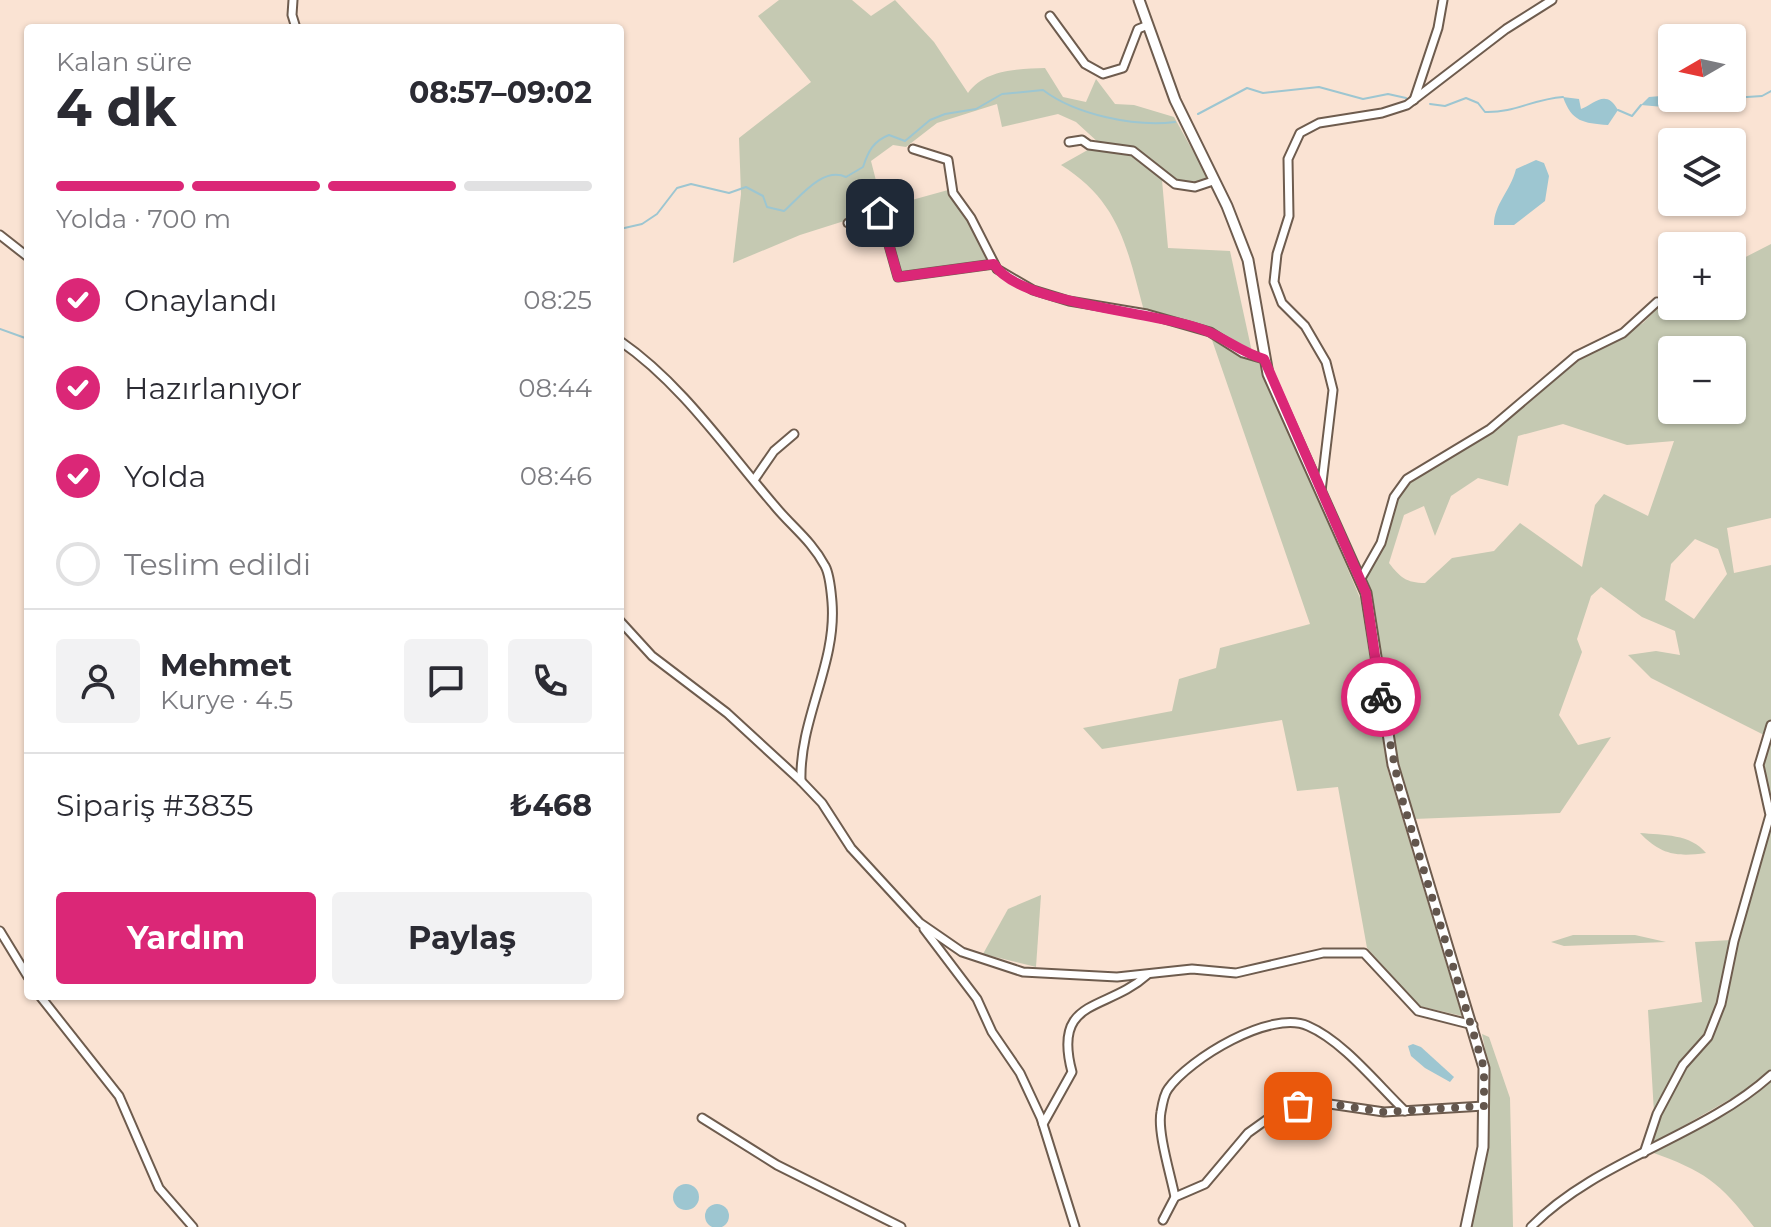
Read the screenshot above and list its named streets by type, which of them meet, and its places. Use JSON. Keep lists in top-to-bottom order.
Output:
{
  "north": "left",
  "page": {
    "map_buttons": ["+", "−"],
    "heading": ["4 dk", "Kalan süre", "08:57–09:02"],
    "panel": [
      "Mehmet",
      "Kurye · 4.5",
      "Sipariş #3835",
      "₺468"
    ],
    "bar": "Yolda · 700 m",
    "list": [
      ["Onaylandı", "08:25"],
      ["Hazırlanıyor", "08:44"],
      ["Yolda", "08:46"],
      "Teslim edildi"
    ],
    "buttons": ["Yardım", "Paylaş"]
  }
}
